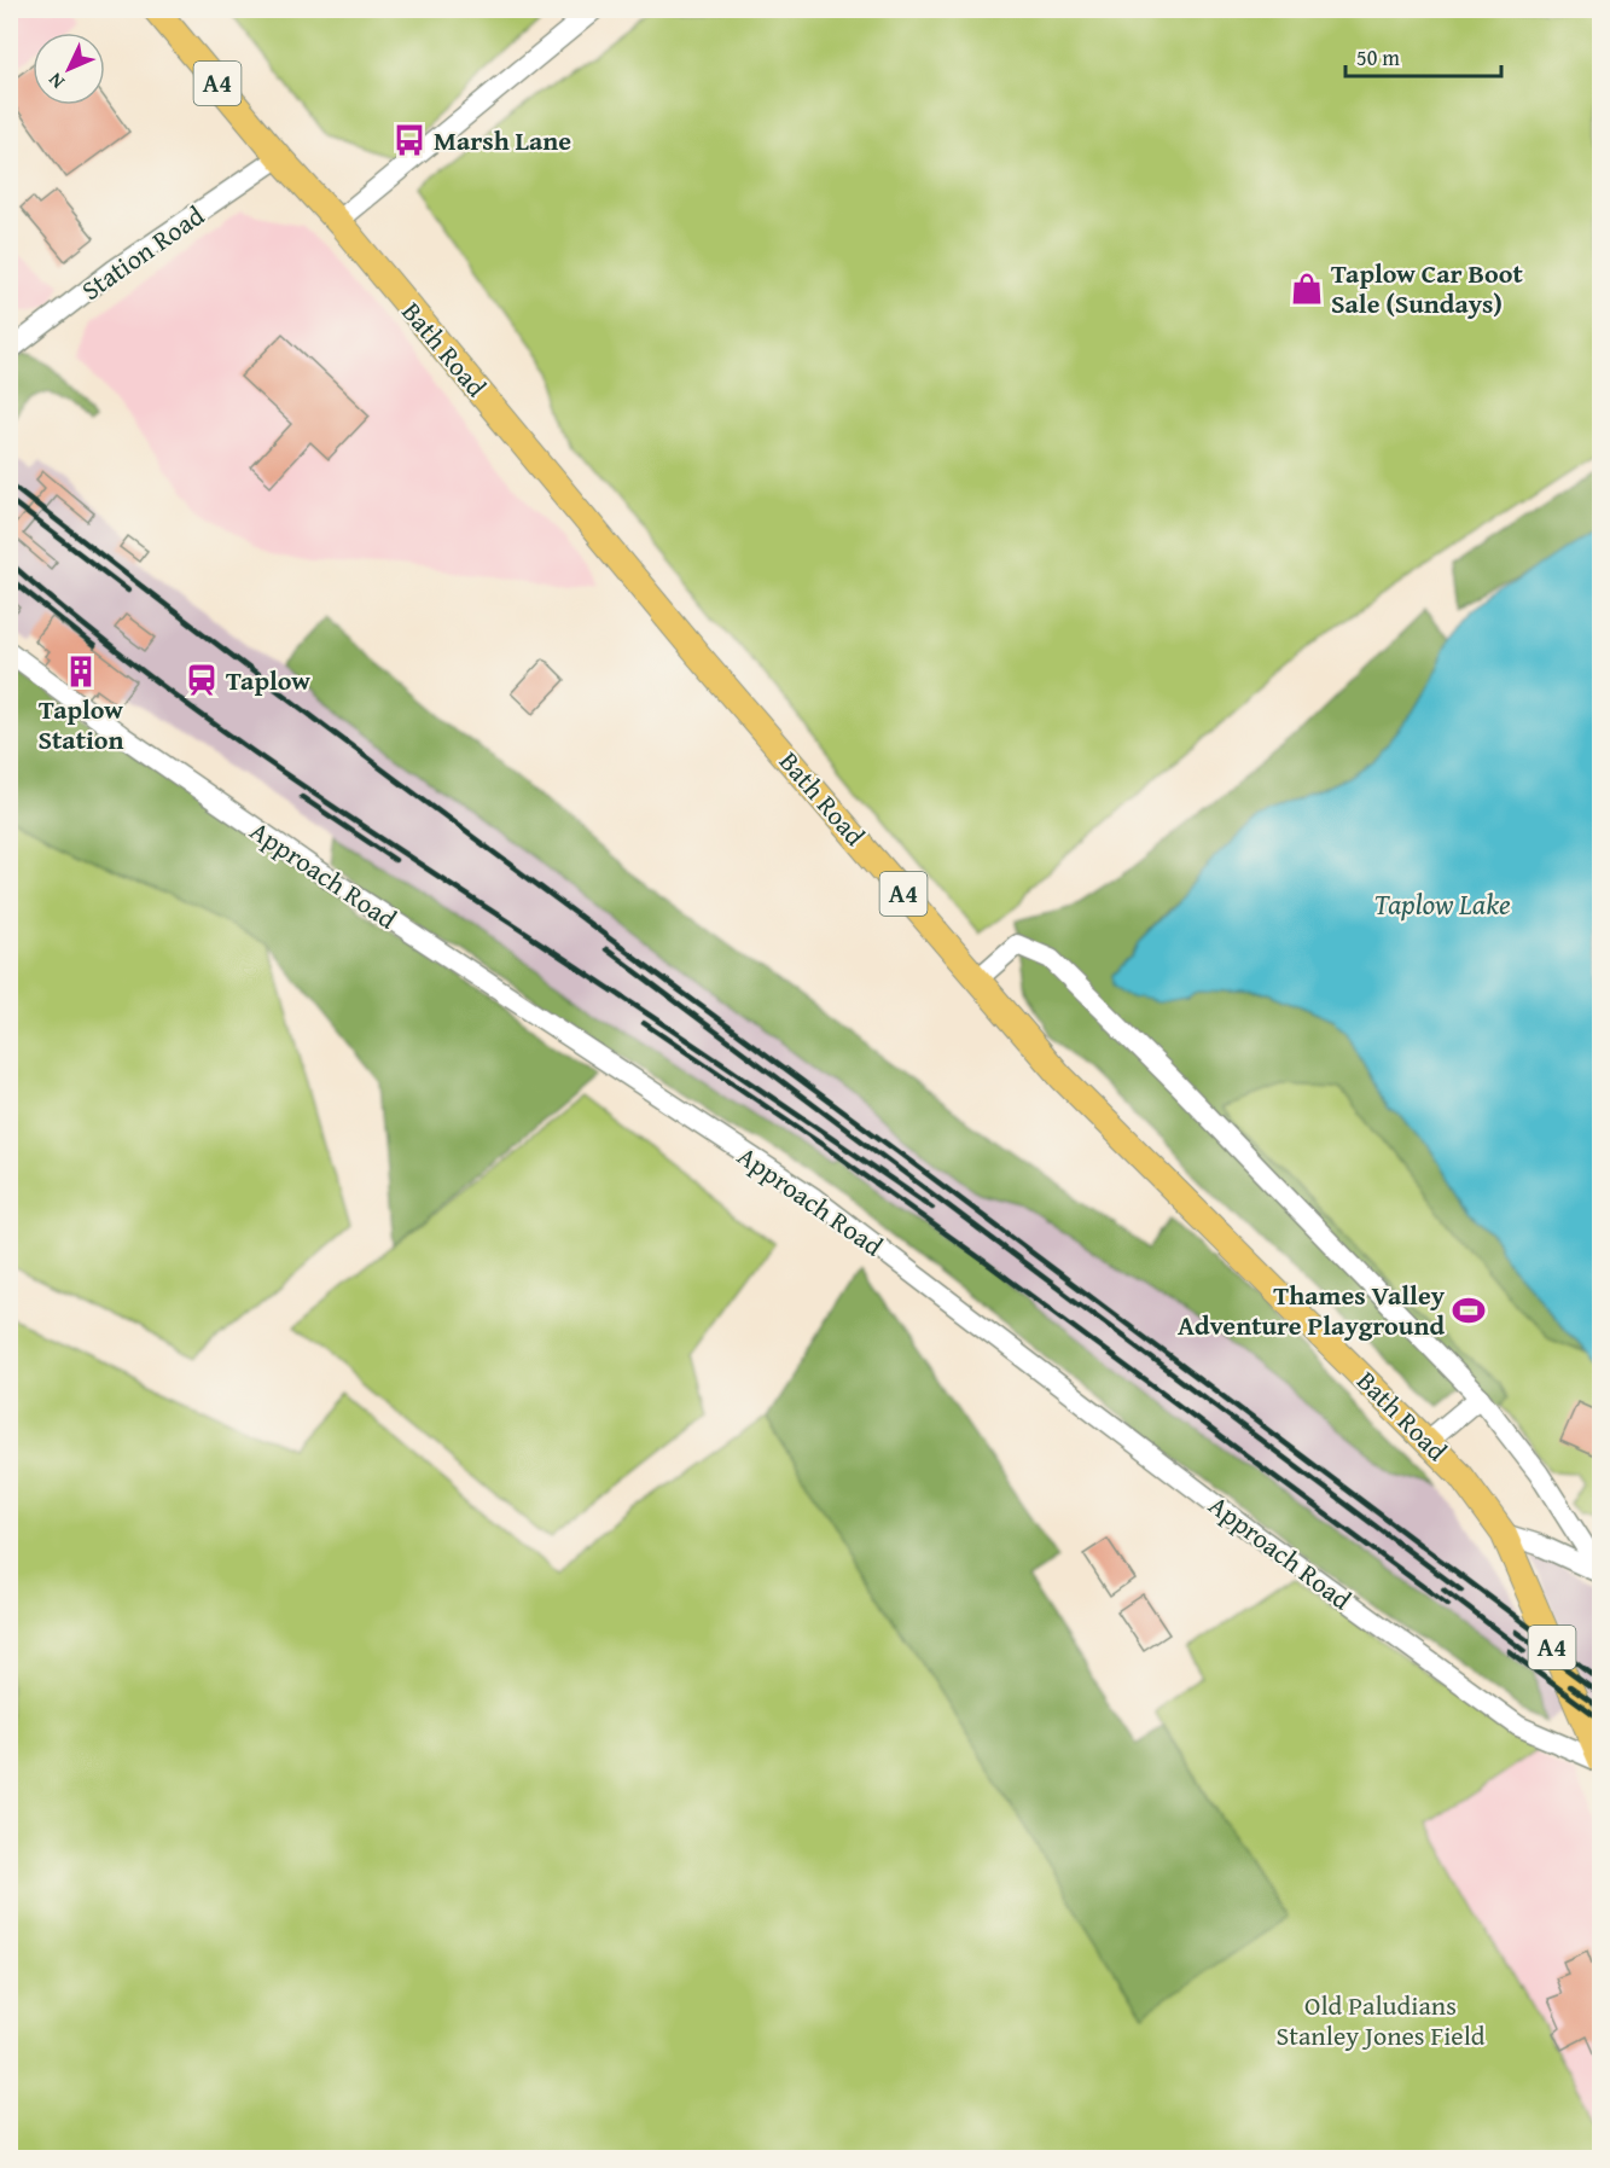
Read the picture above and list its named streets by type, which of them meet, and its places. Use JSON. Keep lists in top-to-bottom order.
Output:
{
  "streets": {
    "main road": ["A4", "Bath Road"],
    "street": ["Station Road", "Approach Road"]
  },
  "crossings": [
    ["Station Road", "Bath Road"],
    ["Bath Road", "Approach Road"]
  ],
  "water": ["Taplow Lake"],
  "parks": ["Old Paludians Stanley Jones Field"],
  "places": {
    "bus stop": ["Marsh Lane"],
    "shop": ["Taplow Car Boot Sale (Sundays)"],
    "building": ["Taplow Station"],
    "station": ["Taplow"],
    "sports": ["Thames Valley Adventure Playground"]
  },
  "scale_bar": "50 m",
  "north": "bottom left"
}
